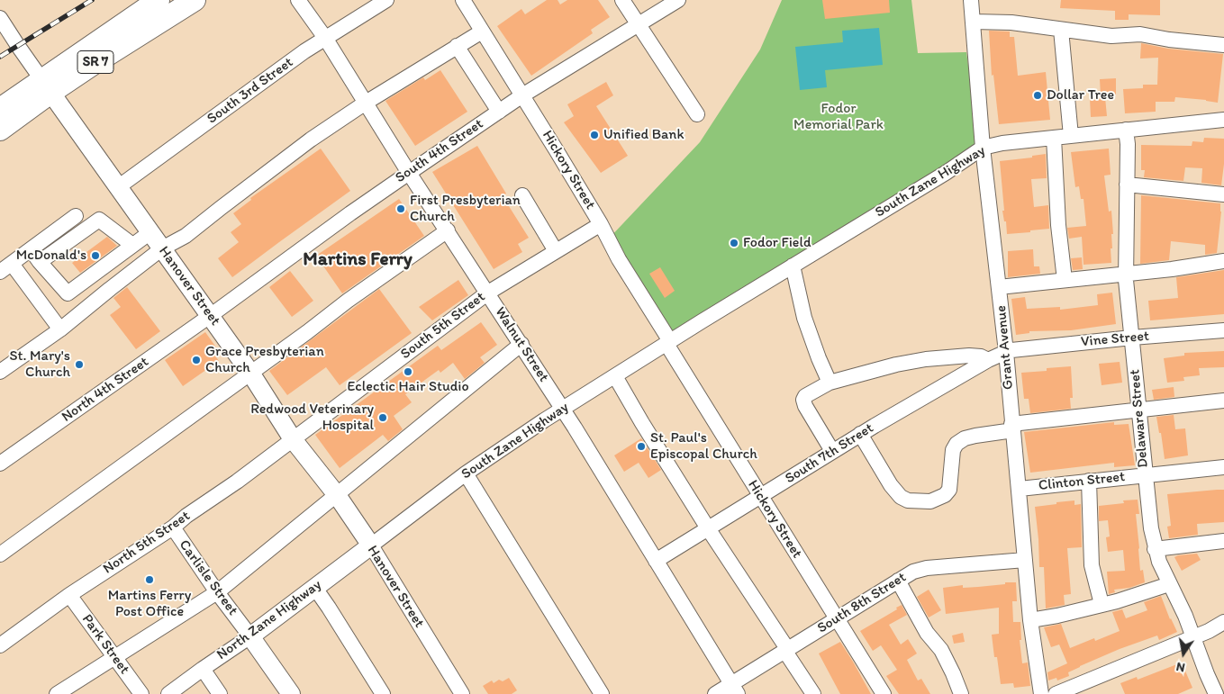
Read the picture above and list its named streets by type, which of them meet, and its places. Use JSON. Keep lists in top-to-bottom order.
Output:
{
  "streets": {
    "highway": ["SR 7"],
    "main road": ["Hanover Street", "Carlisle Street", "North Zane Highway"],
    "street": [
      "South 3rd Street",
      "South 4th Street",
      "Hickory Street",
      "South Zane Highway",
      "South 5th Street",
      "Vine Street",
      "Walnut Street",
      "Grant Avenue",
      "North 4th Street",
      "Delaware Street",
      "South 7th Street",
      "Clinton Street",
      "North 5th Street",
      "South 8th Street",
      "Park Street"
    ]
  },
  "crossings": [
    ["SR 7", "Hanover Street"],
    ["South 3rd Street", "Hanover Street"],
    ["South 3rd Street", "Walnut Street"],
    ["South 4th Street", "Hickory Street"],
    ["South 4th Street", "Hanover Street"],
    ["South 4th Street", "Walnut Street"],
    ["South 4th Street", "North 4th Street"],
    ["Hickory Street", "South Zane Highway"],
    ["Hickory Street", "South 5th Street"],
    ["Hickory Street", "South 7th Street"],
    ["Hickory Street", "South 8th Street"],
    ["South Zane Highway", "Hanover Street"],
    ["South Zane Highway", "Walnut Street"],
    ["South Zane Highway", "Grant Avenue"],
    ["South Zane Highway", "Delaware Street"],
    ["South Zane Highway", "North Zane Highway"],
    ["Hanover Street", "South 5th Street"],
    ["Hanover Street", "North 4th Street"],
    ["Hanover Street", "North 5th Street"],
    ["Hanover Street", "North Zane Highway"],
    ["South 5th Street", "Walnut Street"],
    ["South 5th Street", "North 5th Street"],
    ["Vine Street", "Grant Avenue"],
    ["Vine Street", "Delaware Street"],
    ["Vine Street", "South 7th Street"],
    ["Walnut Street", "South 7th Street"],
    ["Walnut Street", "South 8th Street"],
    ["Grant Avenue", "South 7th Street"],
    ["Grant Avenue", "Clinton Street"],
    ["Grant Avenue", "South 8th Street"],
    ["Delaware Street", "Clinton Street"],
    ["North 5th Street", "Carlisle Street"],
    ["North 5th Street", "Park Street"],
    ["Carlisle Street", "North Zane Highway"]
  ],
  "districts": ["Martins Ferry"],
  "parks": ["Fodor Memorial Park"],
  "places": [
    "Dollar Tree",
    "Unified Bank",
    "First Presbyterian Church",
    "Fodor Field",
    "McDonald's",
    "Grace Presbyterian Church",
    "St. Mary's Church",
    "Eclectic Hair Studio",
    "Redwood Veterinary Hospital",
    "St. Paul's Episcopal Church",
    "Martins Ferry Post Office"
  ],
  "north": "bottom"
}
